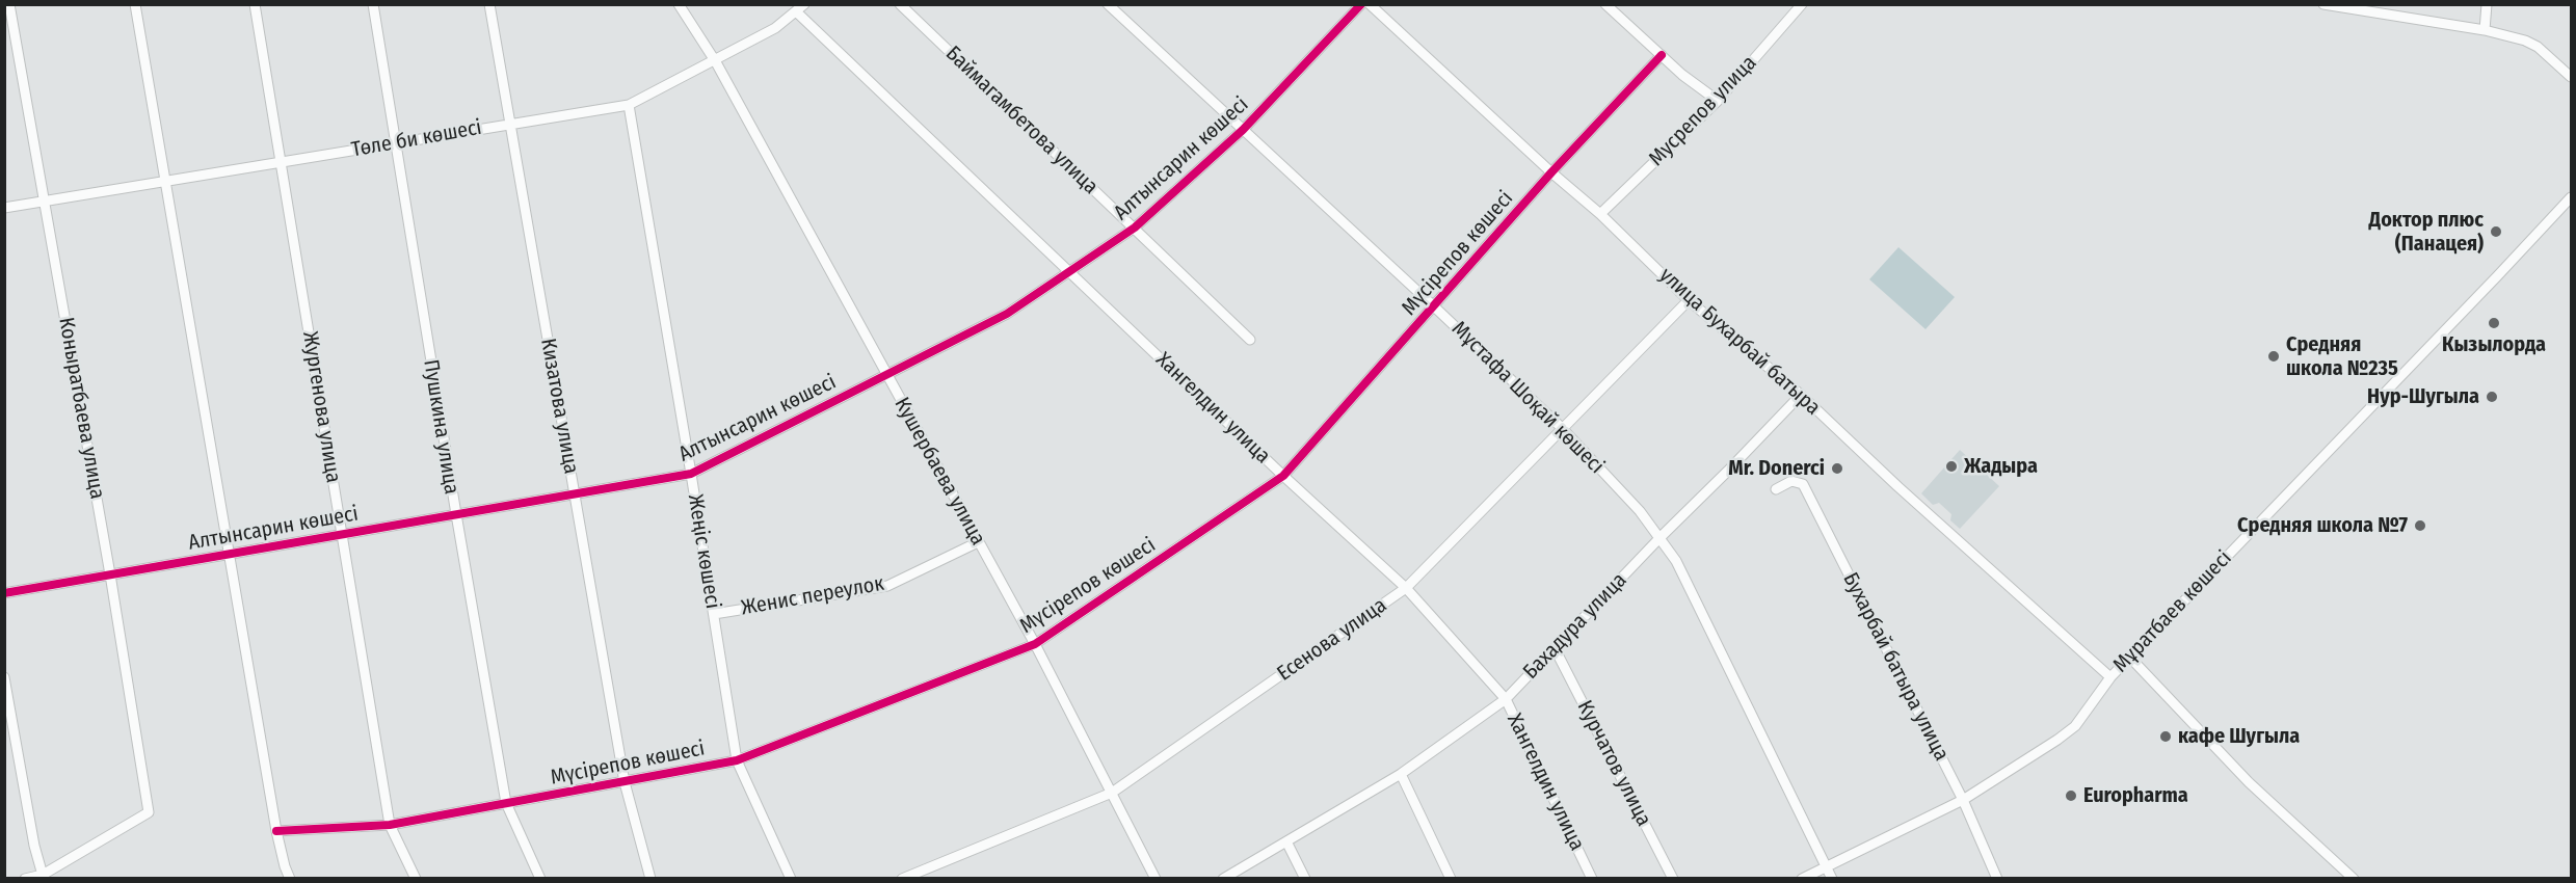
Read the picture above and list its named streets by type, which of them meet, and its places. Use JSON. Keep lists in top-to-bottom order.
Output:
{
  "streets": {
    "street": [
      "Мусрепов улица",
      "Баймагамбетова улица",
      "Төле би көшесі",
      "Алтынсарин көшесі",
      "Мүсірепов көшесі",
      "улица Бухарбай батыра",
      "Мұстафа Шоқай көшесі",
      "Кизатова улица",
      "Жургенова улица",
      "Коныратбаева улица",
      "Хангелдин улица",
      "Пушкина улица",
      "Кушербаева улица",
      "Жеңіс көшесі",
      "Женис переулок",
      "Мұратбаев көшесі",
      "Бахадура улица",
      "Есенова улица",
      "Бухарбай батыра улица",
      "Курчатов улица"
    ]
  },
  "crossings": [
    ["Мусрепов улица", "улица Бухарбай батыра"],
    ["Баймагамбетова улица", "Алтынсарин көшесі"],
    ["Төле би көшесі", "Кизатова улица"],
    ["Төле би көшесі", "Жургенова улица"],
    ["Төле би көшесі", "Коныратбаева улица"],
    ["Төле би көшесі", "Хангелдин улица"],
    ["Төле би көшесі", "Пушкина улица"],
    ["Төле би көшесі", "Кушербаева улица"],
    ["Төле би көшесі", "Жеңіс көшесі"],
    ["Алтынсарин көшесі", "Мұстафа Шоқай көшесі"],
    ["Алтынсарин көшесі", "Кизатова улица"],
    ["Алтынсарин көшесі", "Жургенова улица"],
    ["Алтынсарин көшесі", "Коныратбаева улица"],
    ["Алтынсарин көшесі", "Хангелдин улица"],
    ["Алтынсарин көшесі", "Пушкина улица"],
    ["Алтынсарин көшесі", "Кушербаева улица"],
    ["Алтынсарин көшесі", "Жеңіс көшесі"],
    ["Мүсірепов көшесі", "улица Бухарбай батыра"],
    ["Мүсірепов көшесі", "Мұстафа Шоқай көшесі"],
    ["Мүсірепов көшесі", "Кизатова улица"],
    ["Мүсірепов көшесі", "Жургенова улица"],
    ["Мүсірепов көшесі", "Хангелдин улица"],
    ["Мүсірепов көшесі", "Пушкина улица"],
    ["Мүсірепов көшесі", "Кушербаева улица"],
    ["Мүсірепов көшесі", "Жеңіс көшесі"],
    ["улица Бухарбай батыра", "Мұратбаев көшесі"],
    ["улица Бухарбай батыра", "Бахадура улица"],
    ["улица Бухарбай батыра", "Есенова улица"],
    ["Мұстафа Шоқай көшесі", "Мұратбаев көшесі"],
    ["Мұстафа Шоқай көшесі", "Бахадура улица"],
    ["Мұстафа Шоқай көшесі", "Есенова улица"],
    ["Хангелдин улица", "Бахадура улица"],
    ["Хангелдин улица", "Есенова улица"],
    ["Кушербаева улица", "Женис переулок"],
    ["Кушербаева улица", "Есенова улица"],
    ["Жеңіс көшесі", "Женис переулок"],
    ["Мұратбаев көшесі", "Бухарбай батыра улица"],
    ["Бахадура улица", "Курчатов улица"]
  ],
  "places": [
    "Доктор плюс (Панацея)",
    "Кызылорда",
    "Средняя школа №235",
    "Нур-Шугыла",
    "Жадыра",
    "Mr. Donerci",
    "Средняя школа №7",
    "кафе Шугыла",
    "Europharma"
  ]
}
